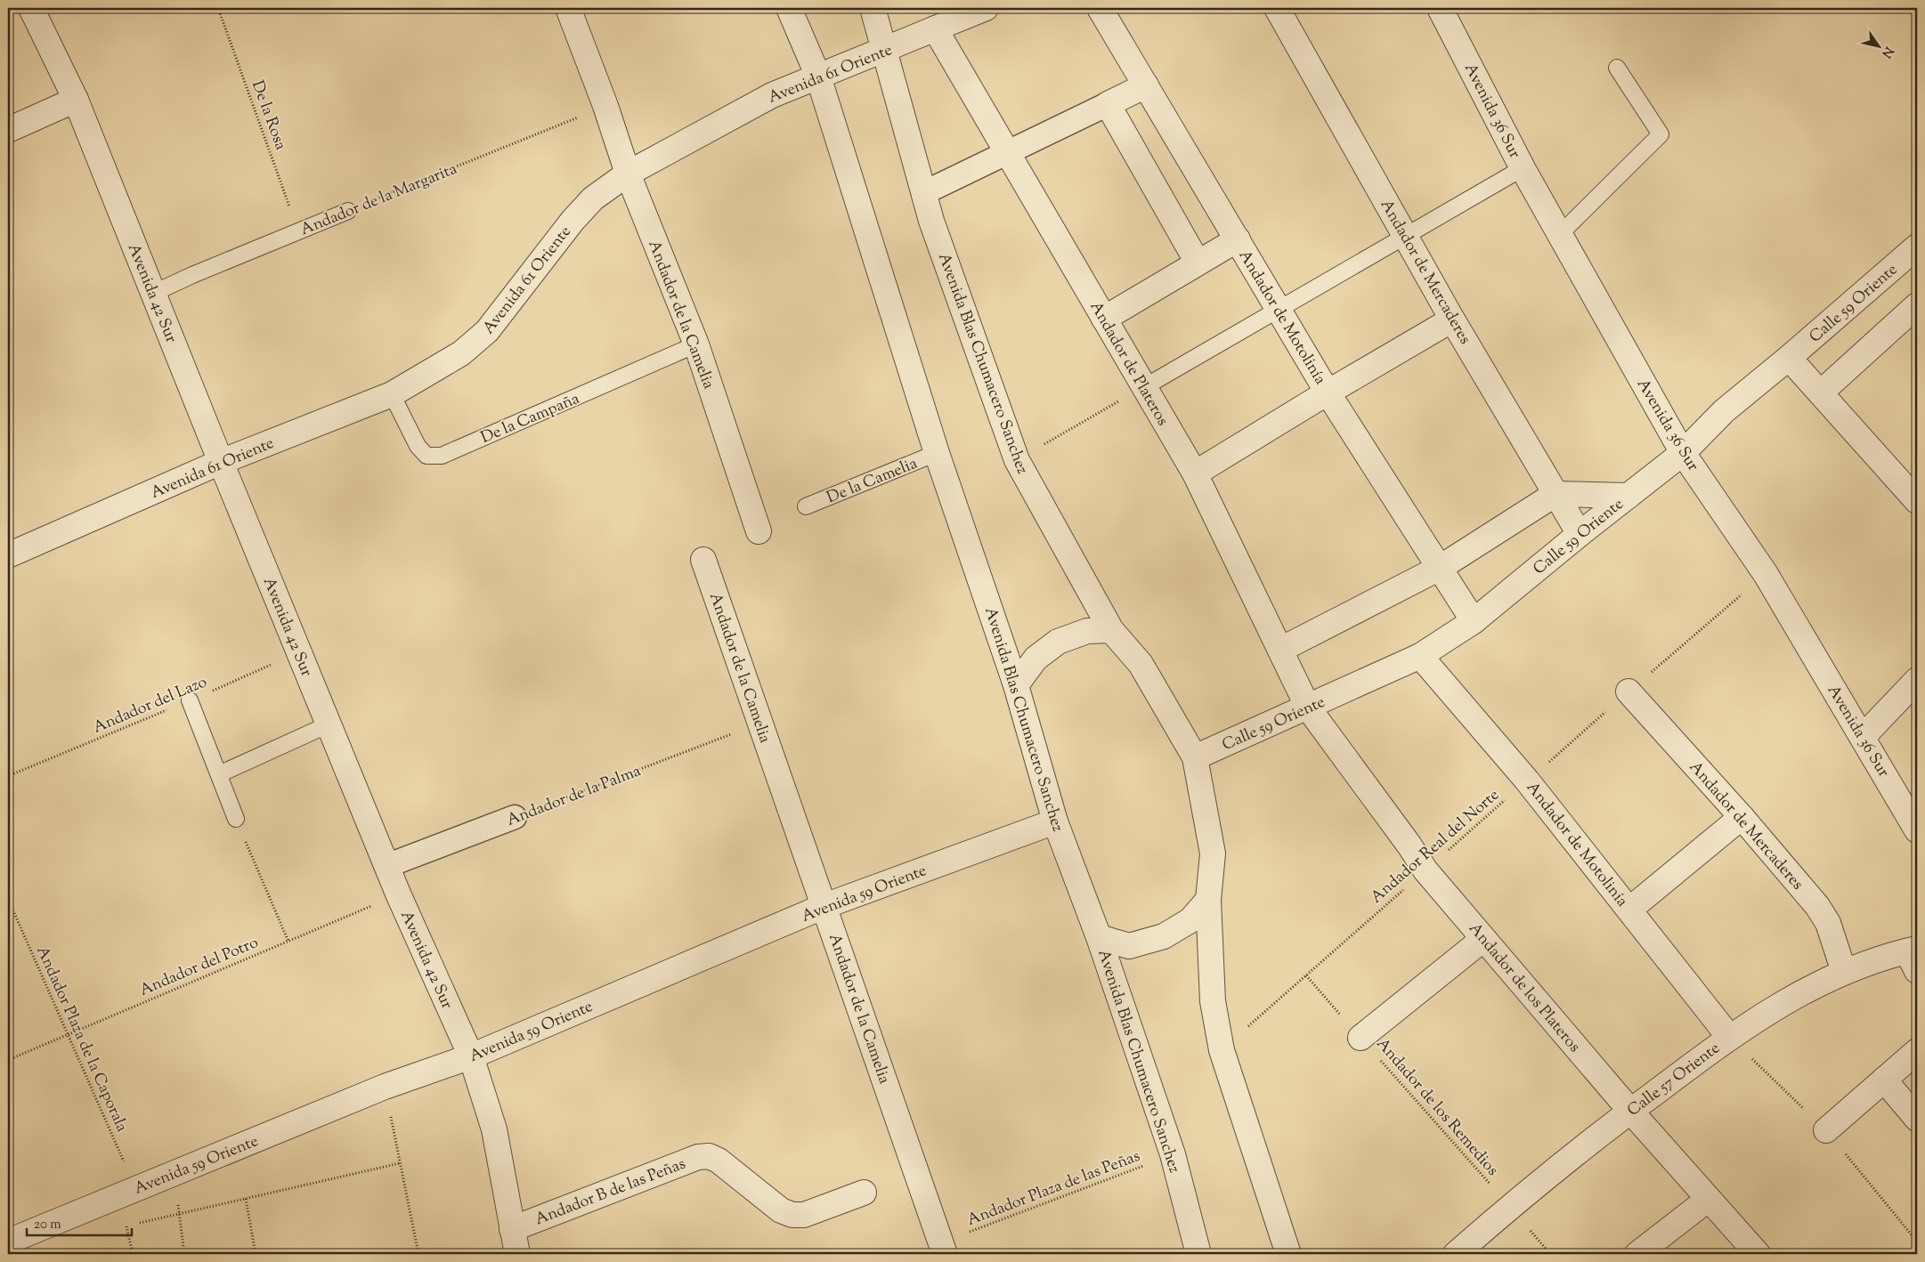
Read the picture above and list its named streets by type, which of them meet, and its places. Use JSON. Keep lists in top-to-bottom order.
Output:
{
  "streets": {
    "street": [
      "Avenida 61 Oriente",
      "Avenida 36 Sur",
      "Andador de Mercaderes",
      "Avenida 42 Sur",
      "Calle 59 Oriente",
      "Andador de la Camelia",
      "Andador de Motolinía",
      "Avenida Blas Chumacero Sanchez",
      "Andador de Plateros",
      "Andador de la Palma",
      "Avenida 59 Oriente",
      "Andador de los Plateros",
      "Calle 57 Oriente",
      "Andador B de las Peñas"
    ],
    "lane": ["Andador de la Margarita", "De la Campaña", "De la Camelia"],
    "path": [
      "De la Rosa",
      "Andador del Lazo",
      "Andador Real del Norte",
      "Andador del Potro",
      "Andador Plaza de la Caporala",
      "Andador de los Remedios",
      "Andador Plaza de las Peñas"
    ]
  },
  "crossings": [
    ["Avenida 61 Oriente", "Avenida 42 Sur"],
    ["Avenida 61 Oriente", "Andador de la Camelia"],
    ["Avenida 61 Oriente", "Avenida Blas Chumacero Sanchez"],
    ["Avenida 61 Oriente", "Andador de Plateros"],
    ["Avenida 61 Oriente", "De la Campaña"],
    ["Avenida 36 Sur", "Calle 59 Oriente"],
    ["Avenida 36 Sur", "Andador Real del Norte"],
    ["De la Rosa", "Andador de la Margarita"],
    ["Andador de la Margarita", "Avenida 42 Sur"],
    ["Andador de Mercaderes", "Calle 59 Oriente"],
    ["Andador de Mercaderes", "Andador Real del Norte"],
    ["Andador de Mercaderes", "Calle 57 Oriente"],
    ["Avenida 42 Sur", "Andador del Lazo"],
    ["Avenida 42 Sur", "Andador de la Palma"],
    ["Avenida 42 Sur", "Avenida 59 Oriente"],
    ["Avenida 42 Sur", "Andador del Potro"],
    ["Avenida 42 Sur", "Andador B de las Peñas"],
    ["Calle 59 Oriente", "Andador de Motolinía"],
    ["Calle 59 Oriente", "Avenida Blas Chumacero Sanchez"],
    ["Calle 59 Oriente", "Andador de Plateros"],
    ["Calle 59 Oriente", "Andador de los Plateros"],
    ["Andador de la Camelia", "De la Campaña"],
    ["Andador de la Camelia", "Andador de la Palma"],
    ["Andador de la Camelia", "Avenida 59 Oriente"],
    ["Andador de la Camelia", "Andador Plaza de las Peñas"],
    ["Andador de Motolinía", "Andador Real del Norte"],
    ["Andador de Motolinía", "Calle 57 Oriente"],
    ["Avenida Blas Chumacero Sanchez", "De la Camelia"],
    ["Avenida Blas Chumacero Sanchez", "Andador Real del Norte"],
    ["Avenida Blas Chumacero Sanchez", "Avenida 59 Oriente"],
    ["Avenida Blas Chumacero Sanchez", "Andador Plaza de las Peñas"],
    ["Andador de Plateros", "Andador de los Plateros"],
    ["Andador Real del Norte", "Andador de los Plateros"],
    ["Andador Real del Norte", "Andador de los Remedios"],
    ["Avenida 59 Oriente", "Andador Plaza de la Caporala"],
    ["Andador del Potro", "Andador Plaza de la Caporala"],
    ["Andador de los Plateros", "Calle 57 Oriente"],
    ["Calle 57 Oriente", "Andador de los Remedios"]
  ],
  "scale_bar": "20 m",
  "north": "bottom right"
}
